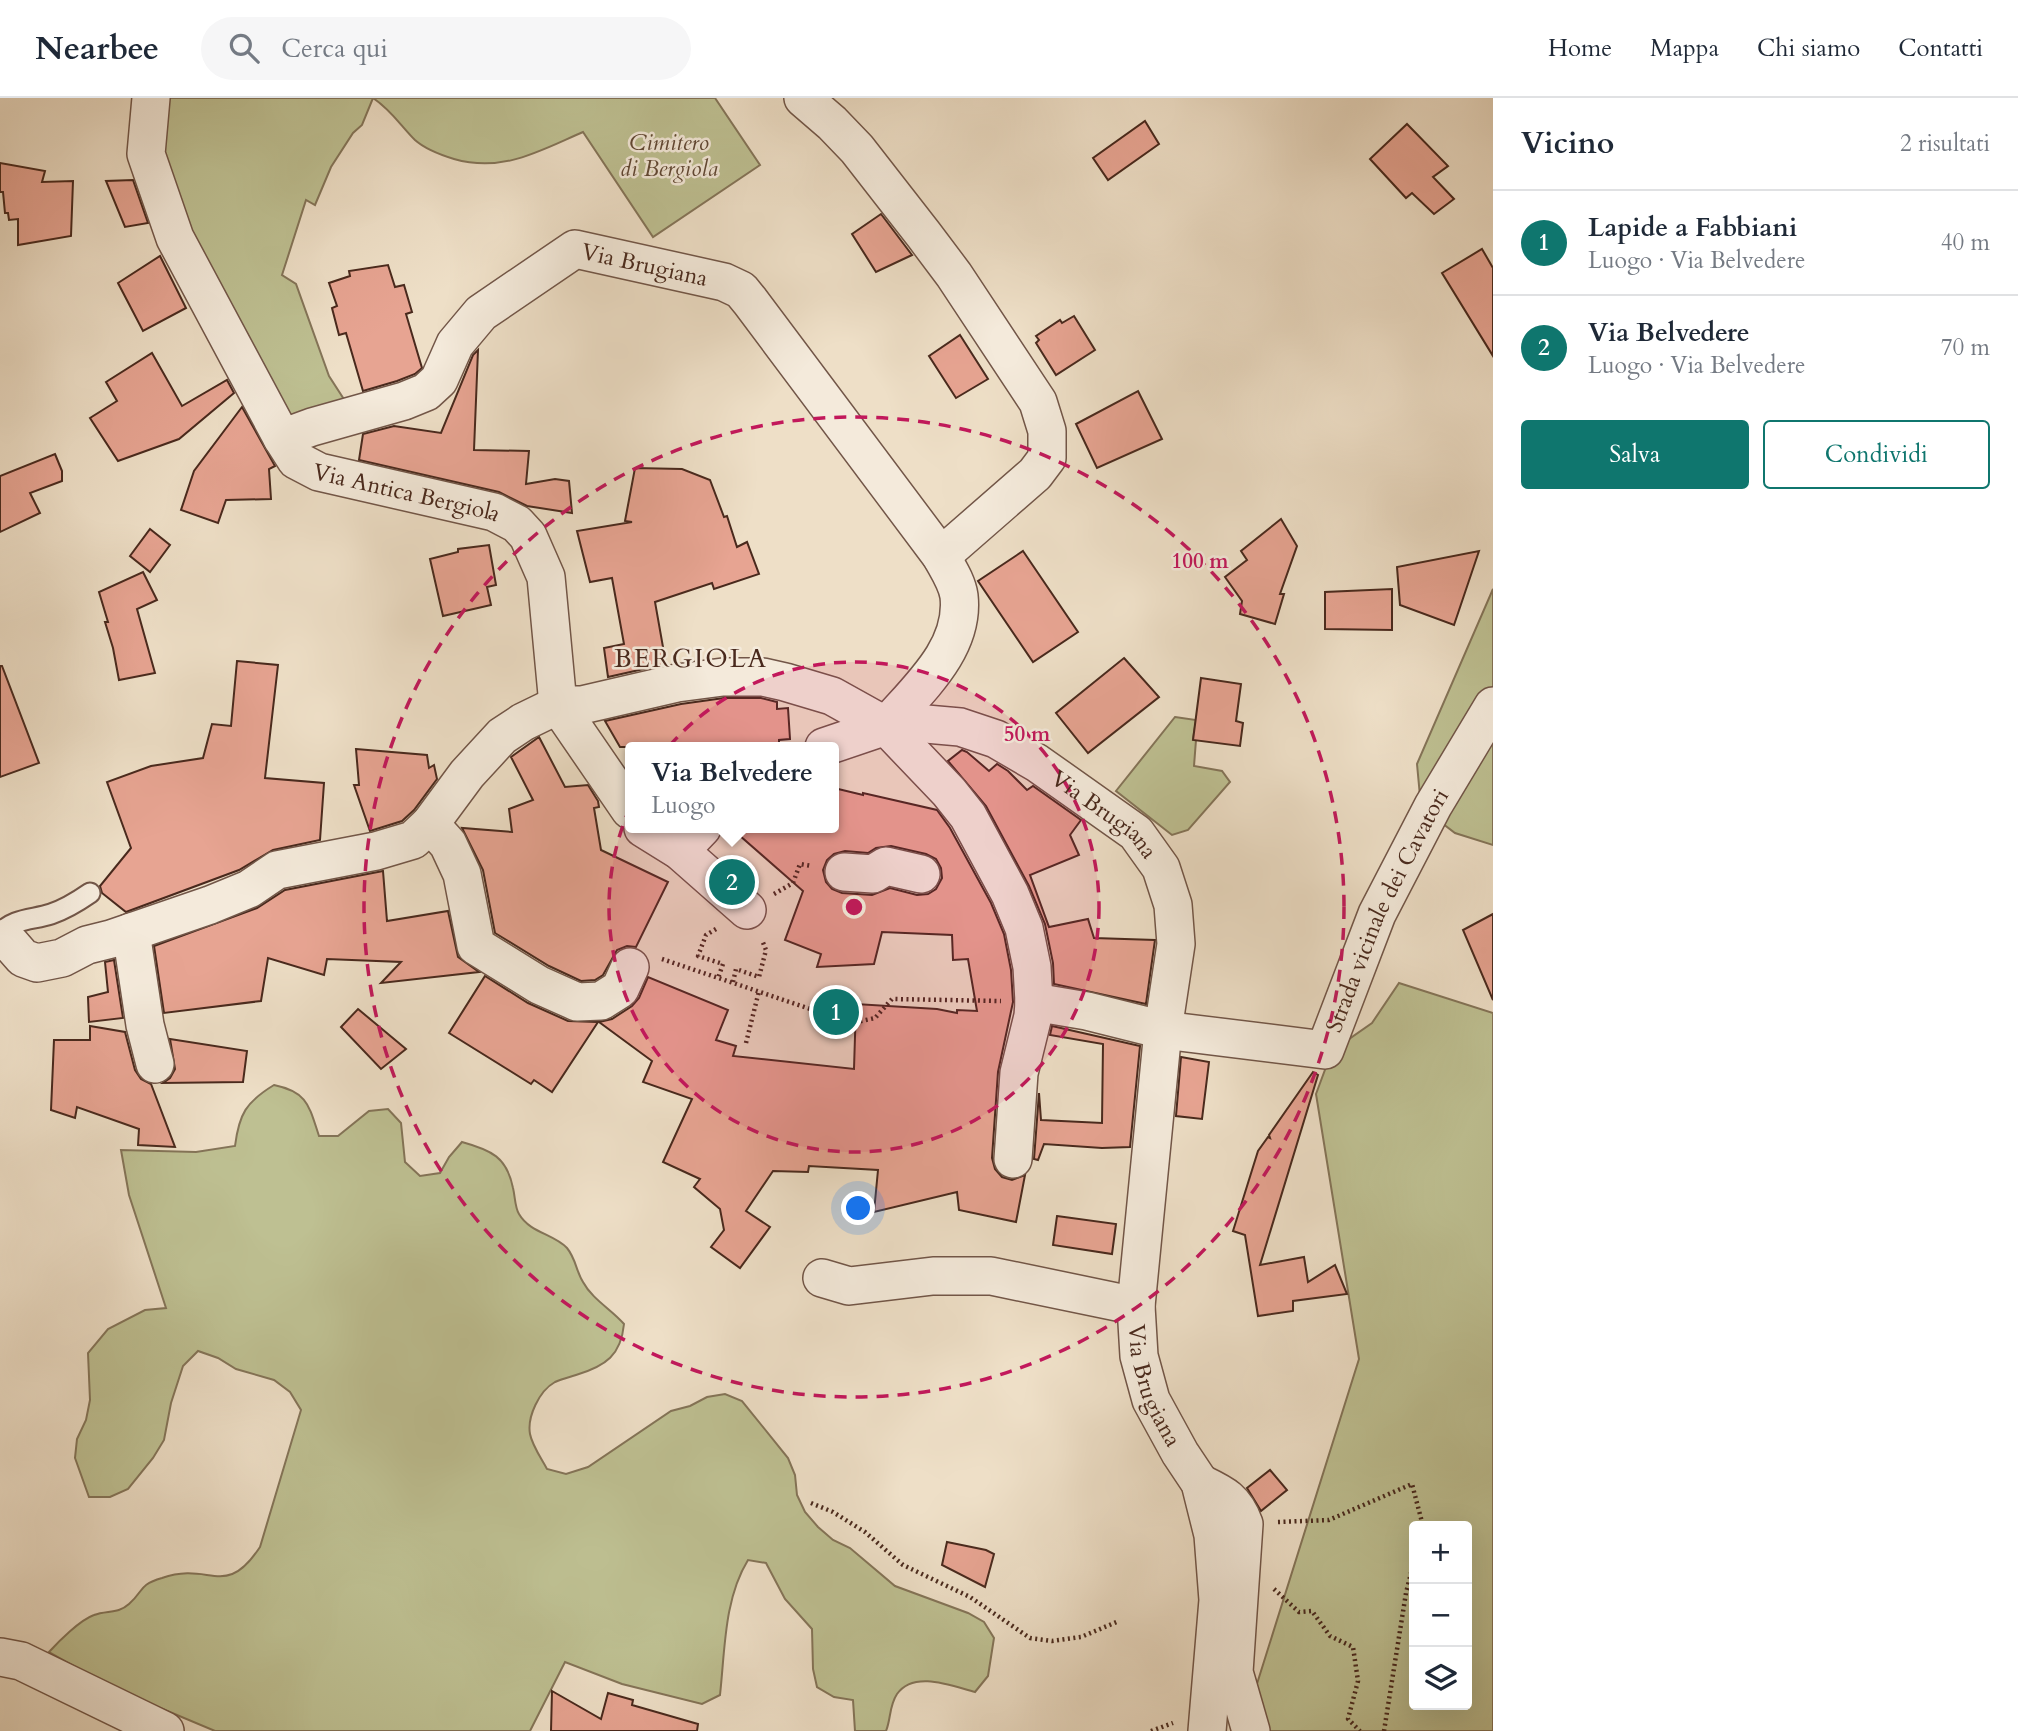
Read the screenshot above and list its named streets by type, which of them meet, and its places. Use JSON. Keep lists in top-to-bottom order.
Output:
{
  "streets": {
    "street": ["Via Brugiana", "Via Antica Bergiola", "Strada vicinale dei Cavatori"]
  },
  "crossings": [
    ["Via Brugiana", "Via Antica Bergiola"],
    ["Via Brugiana", "Strada vicinale dei Cavatori"]
  ],
  "districts": ["BERGIOLA"],
  "parks": ["Cimitero di Bergiola"],
  "page": {
    "header": "Nearbee",
    "search": "Cerca qui",
    "nav": [
      "Home",
      "Mappa",
      "Chi siamo",
      "Contatti"
    ],
    "heading": ["Vicino", "2 risultati"],
    "list": [
      {
        "mark": "1",
        "name": "Lapide a Fabbiani",
        "note": "Luogo · Via Belvedere",
        "value": "40 m"
      },
      {
        "mark": "2",
        "name": "Via Belvedere",
        "note": "Luogo · Via Belvedere",
        "value": "70 m"
      }
    ],
    "buttons": ["Salva", "Condividi"],
    "popup": ["Via Belvedere", "Luogo"],
    "pins": ["2", "1"],
    "map_buttons": ["+", "−"]
  },
  "rings": ["100 m", "50 m"]
}
